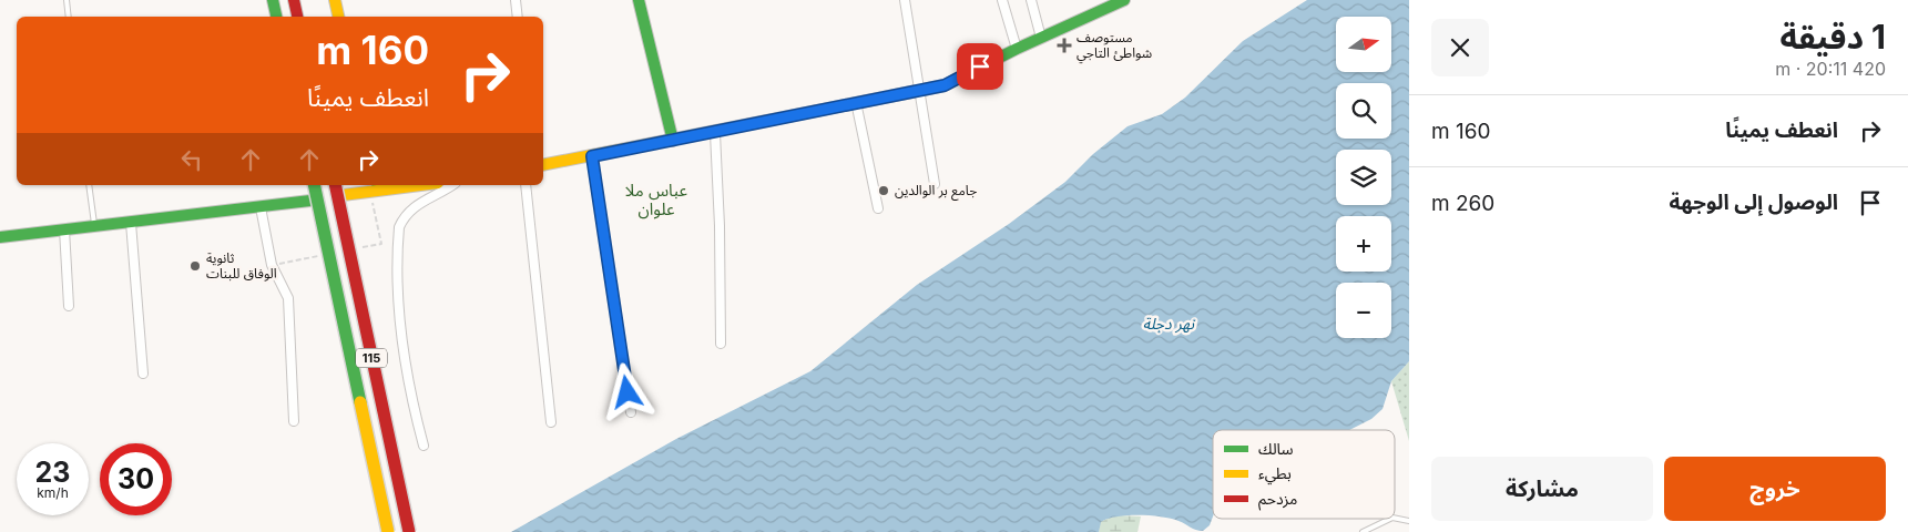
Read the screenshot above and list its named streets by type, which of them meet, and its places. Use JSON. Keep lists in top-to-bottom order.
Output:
{
  "streets": {
    "main road": ["115"]
  },
  "districts": ["عباس ملا علوان"],
  "water": ["نهر دجلة"],
  "places": {
    "health": ["مستوصف شواطئ التاجي"],
    "other": ["جامع بر الوالدين", "ثانوية الوفاق للبنات"]
  },
  "legend": ["سالك", "بطيء", "مزدحم"],
  "north": "right",
  "page": {
    "heading": ["1 دقيقة", "420 m · 20:11"],
    "map_buttons": ["+", "−"],
    "turn": ["160 m", "انعطف يمينًا"],
    "list": [
      {
        "name": "انعطف يمينًا",
        "value": "160 m"
      },
      {
        "name": "الوصول إلى الوجهة",
        "value": "260 m"
      }
    ],
    "speed": "23 km/h",
    "limit": "30",
    "buttons": ["خروج", "مشاركة"]
  }
}
